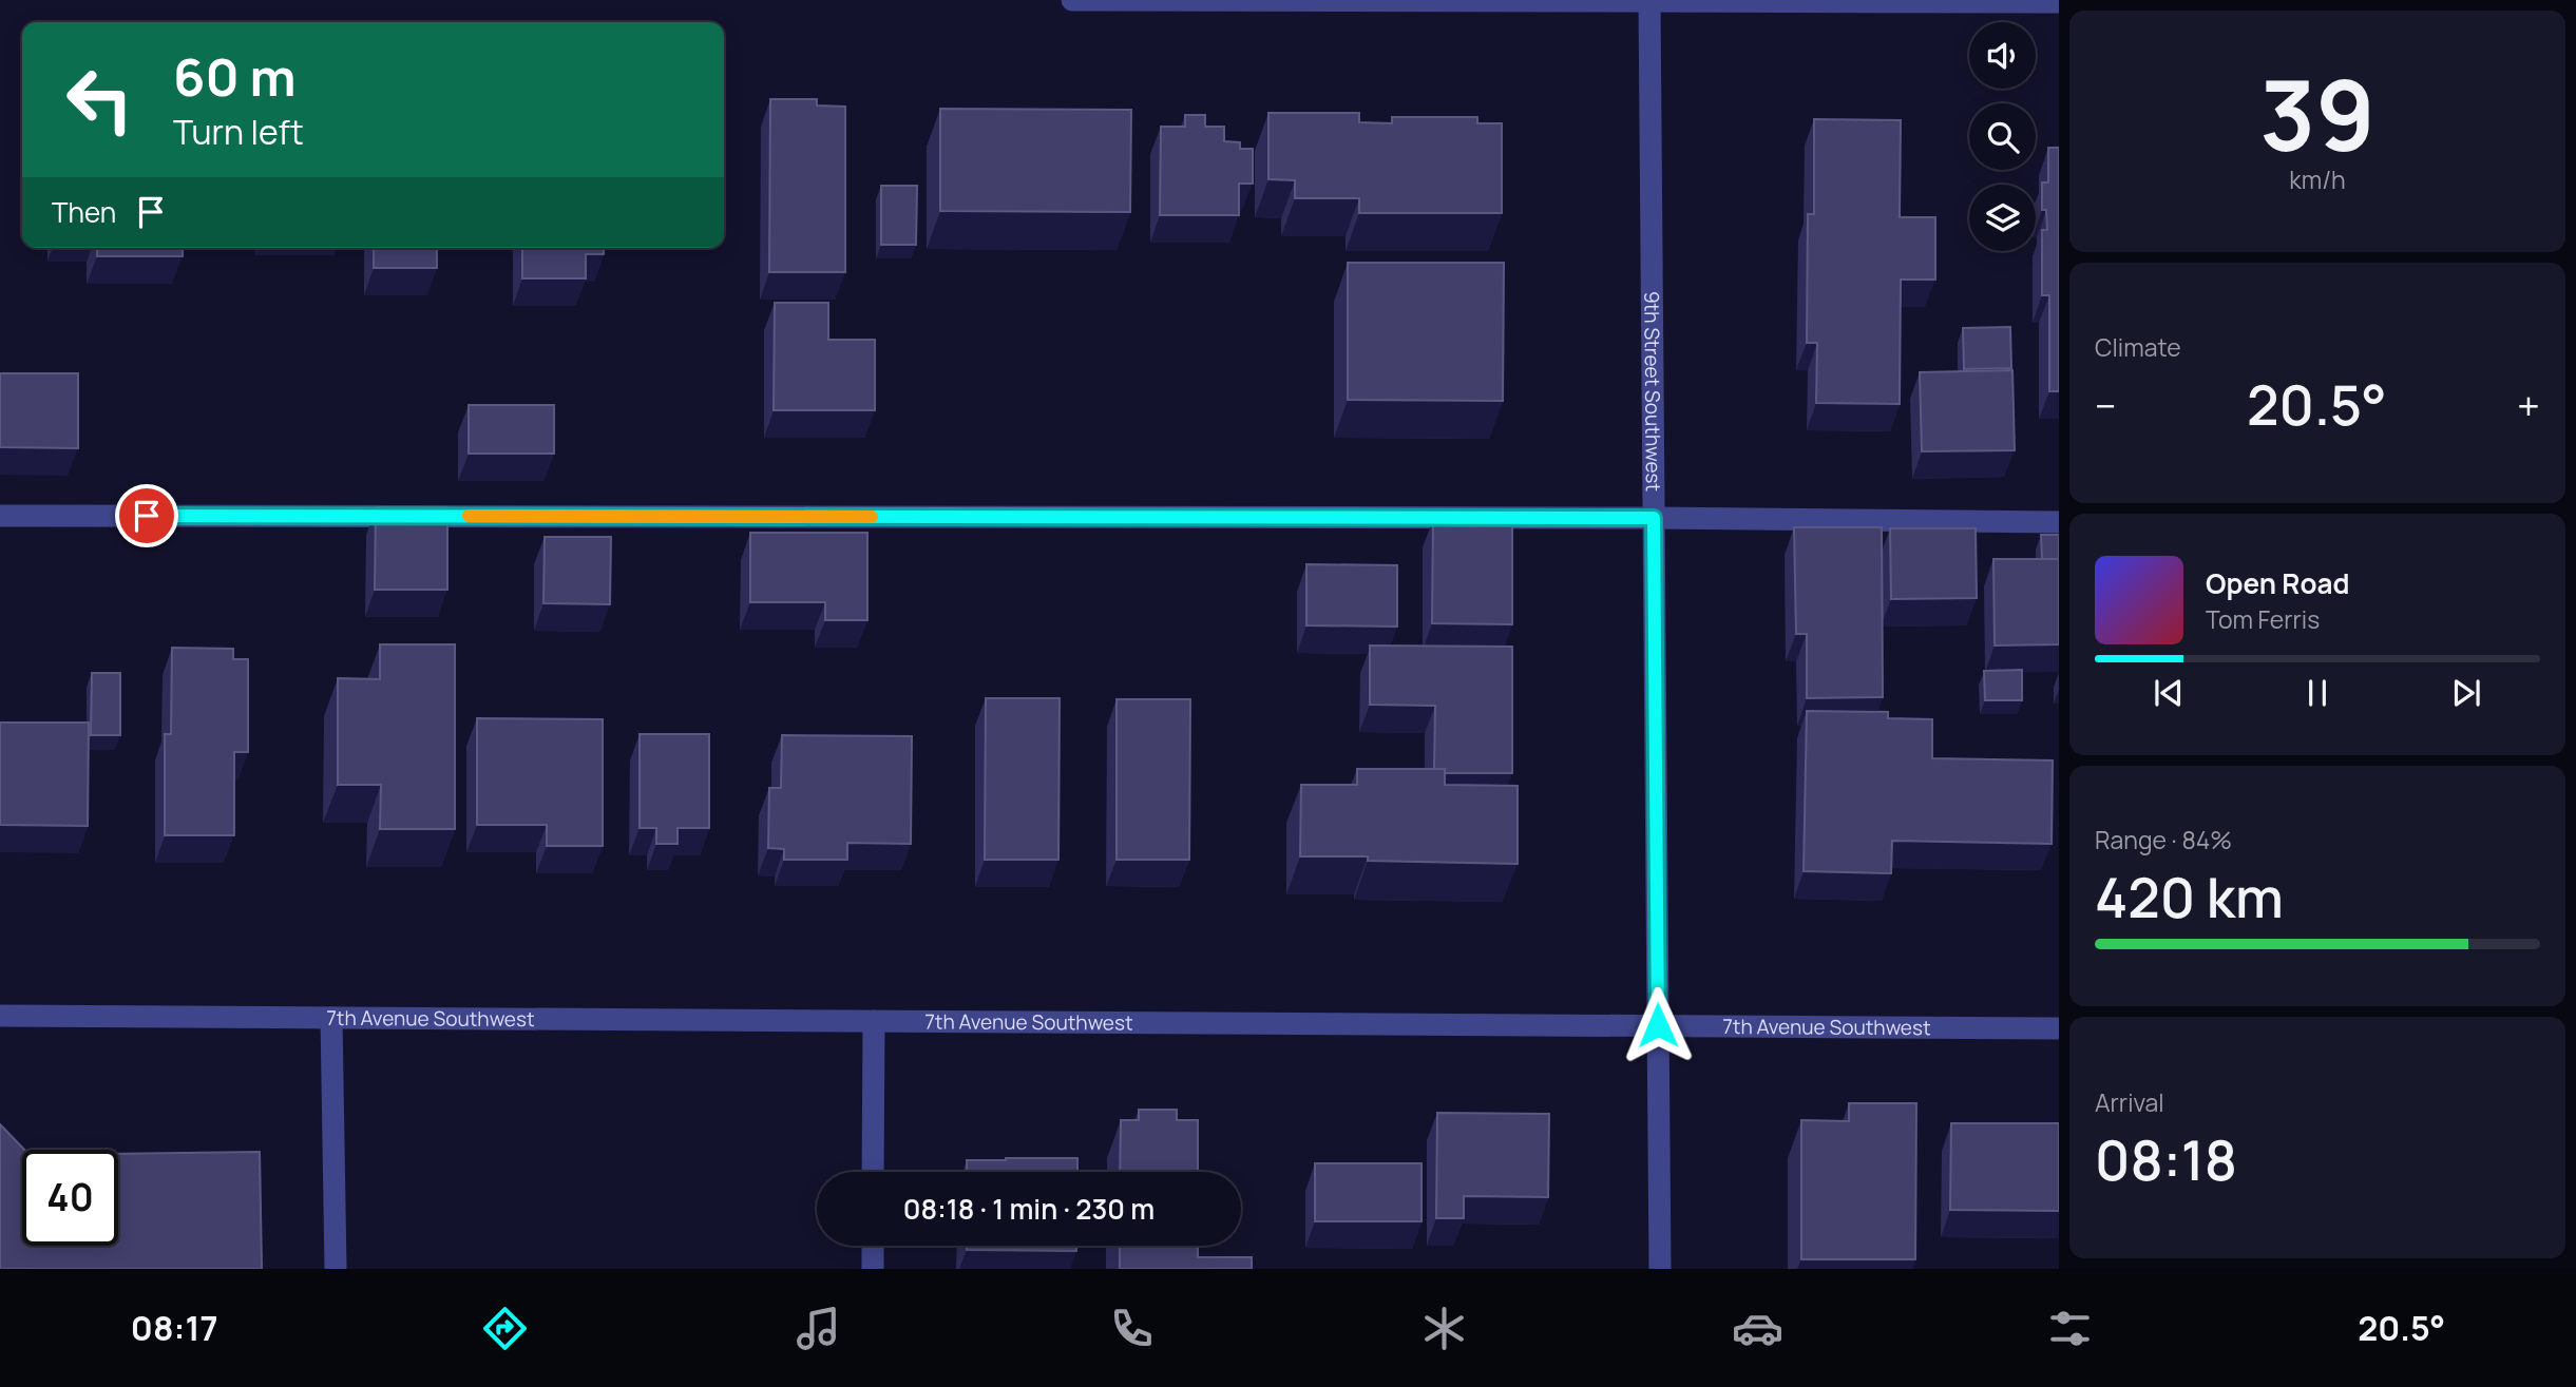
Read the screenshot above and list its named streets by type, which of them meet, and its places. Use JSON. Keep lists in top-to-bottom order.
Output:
{
  "streets": {
    "street": ["9th Street Southwest", "7th Avenue Southwest"]
  },
  "crossings": [
    ["9th Street Southwest", "7th Avenue Southwest"]
  ],
  "page": {
    "tile": [
      ["39", "km/h"],
      "Climate",
      ["Range · 84%", "420 km"],
      ["Arrival", "08:18"]
    ],
    "turn": ["60 m", "Turn left"],
    "then": "Then",
    "heat": ["−", "20.5°", "+"],
    "song": ["Open Road", "Tom Ferris"],
    "limit": "40",
    "trip": "08:18 · 1 min · 230 m",
    "tabs": ["08:17", "20.5°"]
  }
}
